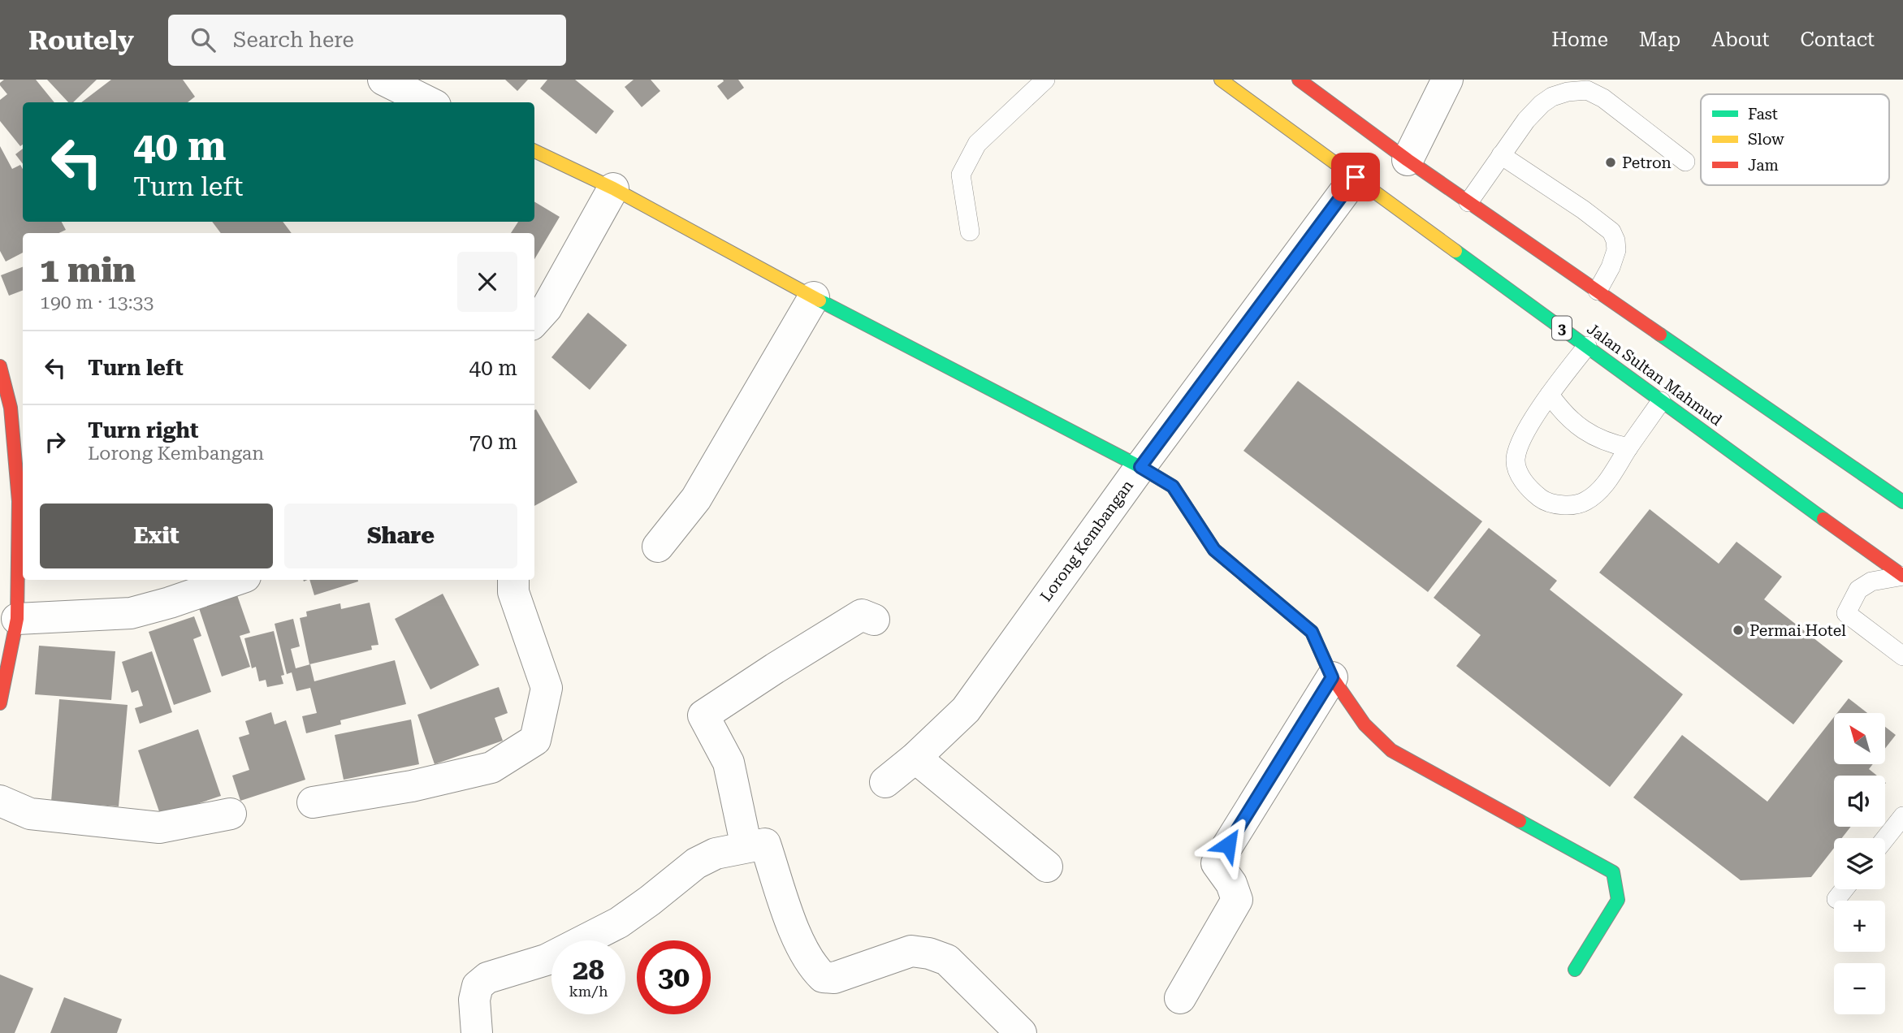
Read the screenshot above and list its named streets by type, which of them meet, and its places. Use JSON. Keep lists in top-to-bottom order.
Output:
{
  "streets": {
    "main road": ["3", "Jalan Sultan Mahmud"],
    "street": ["Lorong Kembangan"]
  },
  "crossings": [
    ["Jalan Sultan Mahmud", "Lorong Kembangan"]
  ],
  "places": ["Petron", "Permai Hotel"],
  "legend": ["Fast", "Slow", "Jam"],
  "north": "top left",
  "page": {
    "header": "Routely",
    "search": "Search here",
    "nav": [
      "Home",
      "Map",
      "About",
      "Contact"
    ],
    "turn": ["40 m", "Turn left"],
    "heading": ["1 min", "190 m · 13:33"],
    "list": [
      {
        "name": "Turn left",
        "value": "40 m"
      },
      {
        "name": "Turn right",
        "note": "Lorong Kembangan",
        "value": "70 m"
      }
    ],
    "buttons": ["Exit", "Share"],
    "map_buttons": ["+", "−"],
    "speed": "28 km/h",
    "limit": "30"
  }
}
